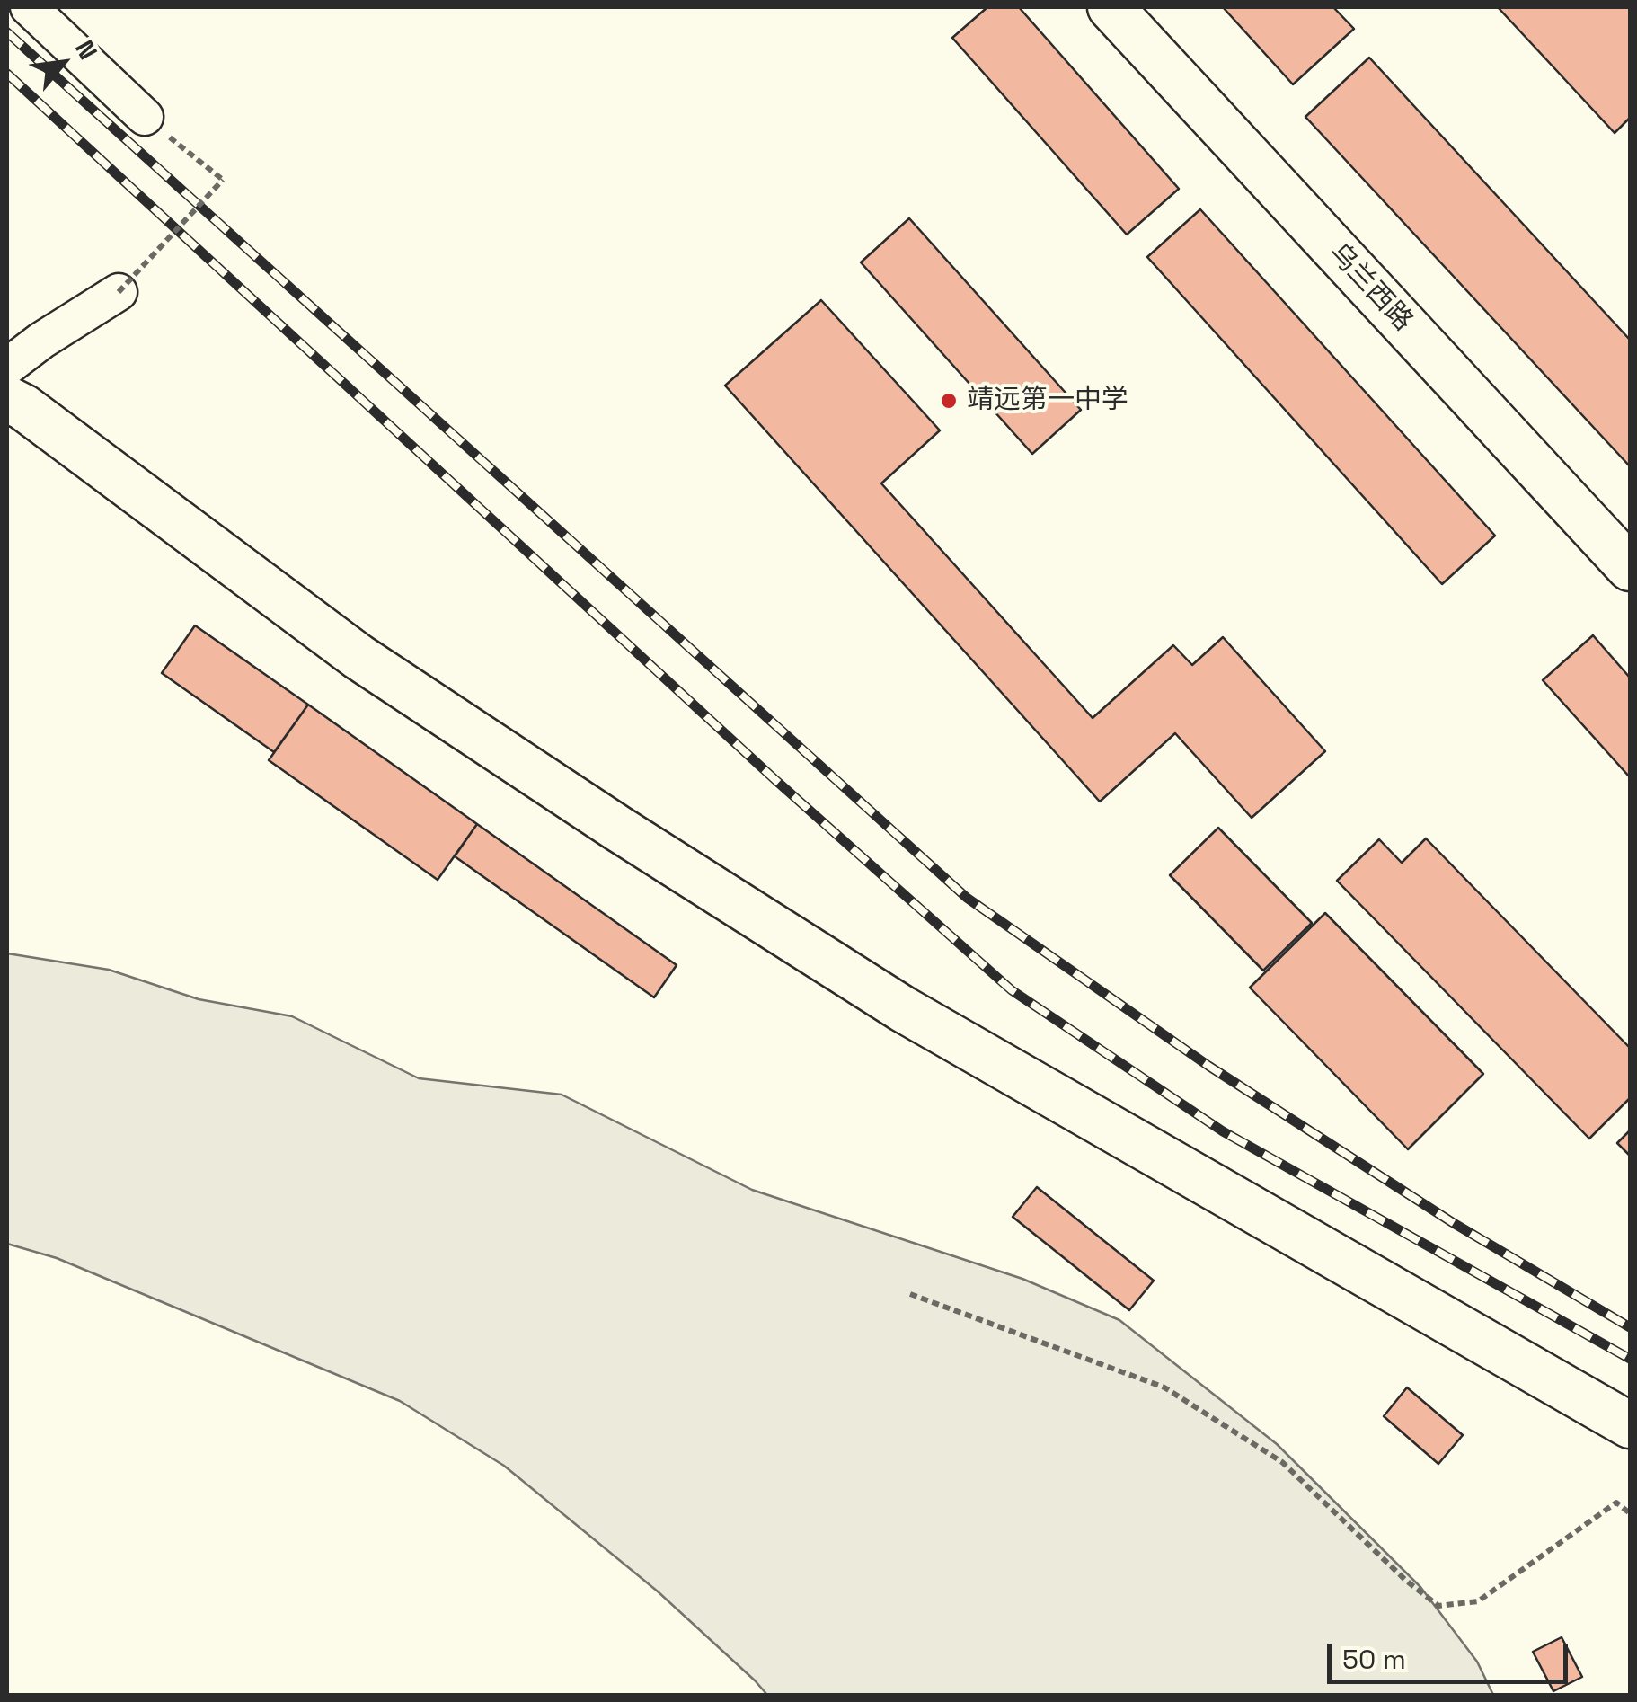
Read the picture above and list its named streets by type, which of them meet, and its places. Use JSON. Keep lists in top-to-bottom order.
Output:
{
  "streets": {
    "main road": ["乌兰西路"]
  },
  "places": ["靖远第一中学"],
  "scale_bar": "50 m",
  "north": "top right"
}
